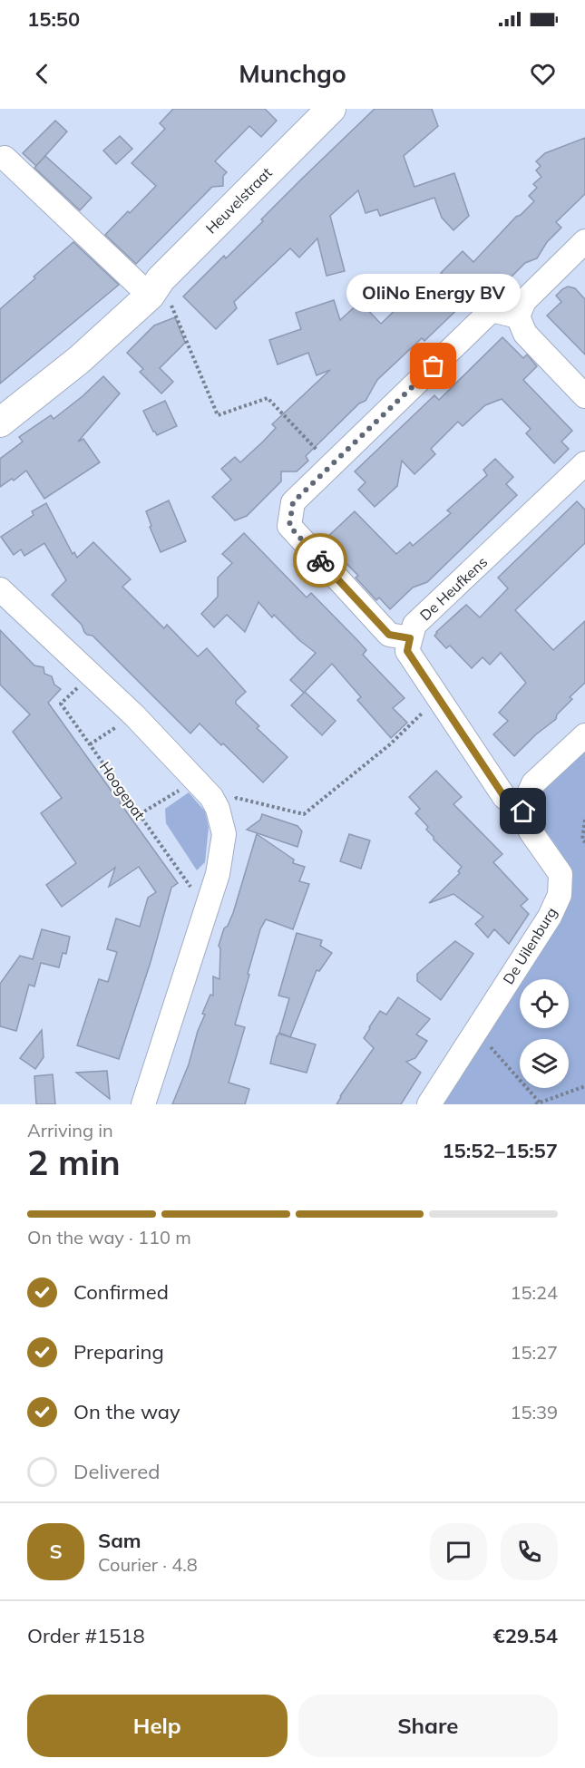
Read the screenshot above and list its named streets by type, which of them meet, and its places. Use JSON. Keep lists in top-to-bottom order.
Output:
{
  "streets": {
    "street": ["Heuvelstraat", "De Heufkens", "De Uilenburg"],
    "path": ["Hoogepat"]
  },
  "places": ["OliNo Energy BV"],
  "page": {
    "status": "15:50",
    "header": "Munchgo",
    "bubble": "OliNo Energy BV",
    "heading": ["2 min", "Arriving in", "15:52–15:57"],
    "panel": [
      "Sam",
      "Courier · 4.8",
      "Order #1518",
      "€29.54"
    ],
    "bar": "On the way · 110 m",
    "list": [
      ["Confirmed", "15:24"],
      ["Preparing", "15:27"],
      ["On the way", "15:39"],
      "Delivered"
    ],
    "round": "S",
    "buttons": ["Help", "Share"]
  }
}
